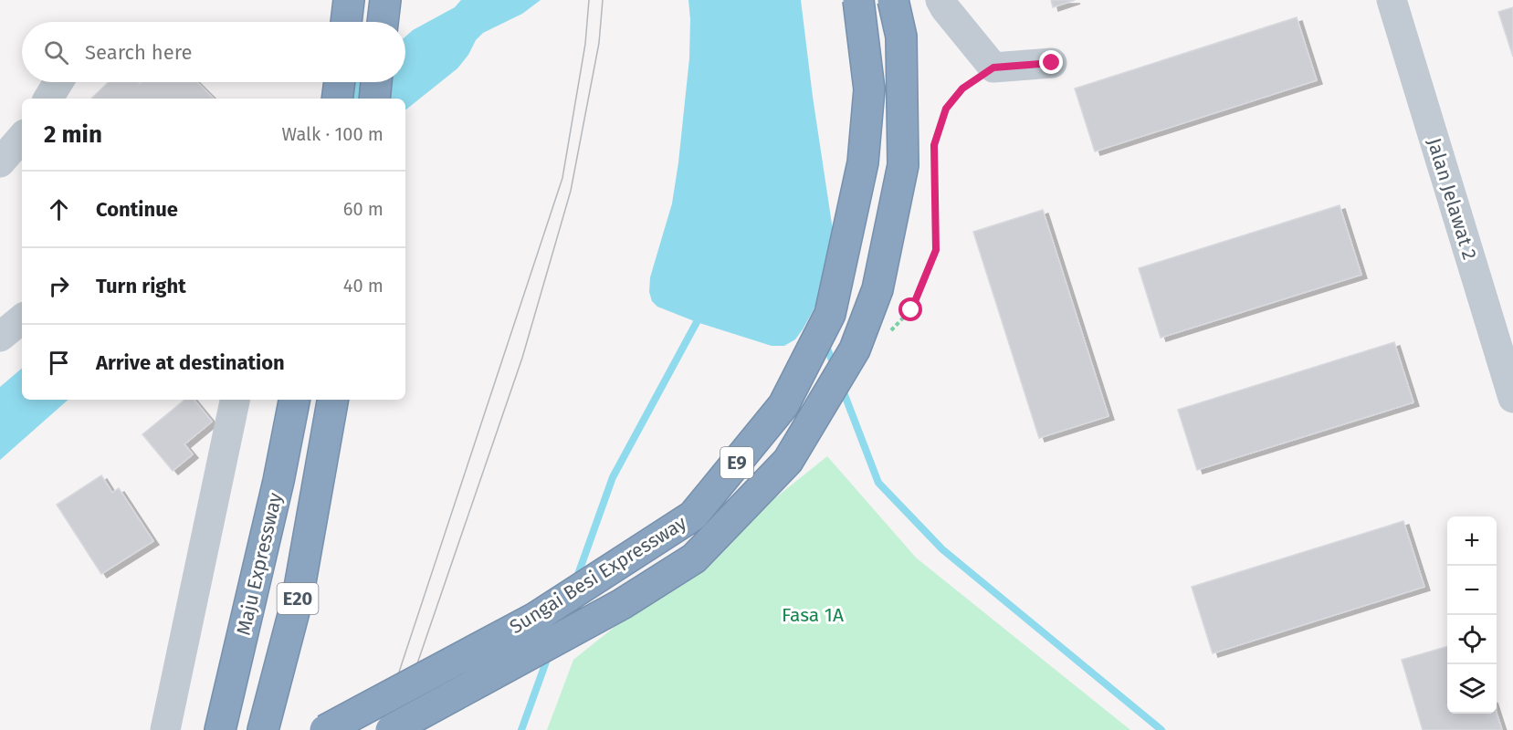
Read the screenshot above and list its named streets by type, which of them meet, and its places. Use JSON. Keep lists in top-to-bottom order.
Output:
{
  "streets": {
    "highway": [
      "E9",
      "Maju Expressway",
      "Sungai Besi Expressway",
      "E20"
    ],
    "street": ["Jalan Jelawat 2"]
  },
  "parks": ["Fasa 1A"],
  "page": {
    "search": "Search here",
    "heading": ["2 min", "Walk · 100 m"],
    "list": [
      ["Continue", "60 m"],
      ["Turn right", "40 m"],
      "Arrive at destination"
    ],
    "map_buttons": ["+", "−"]
  }
}
